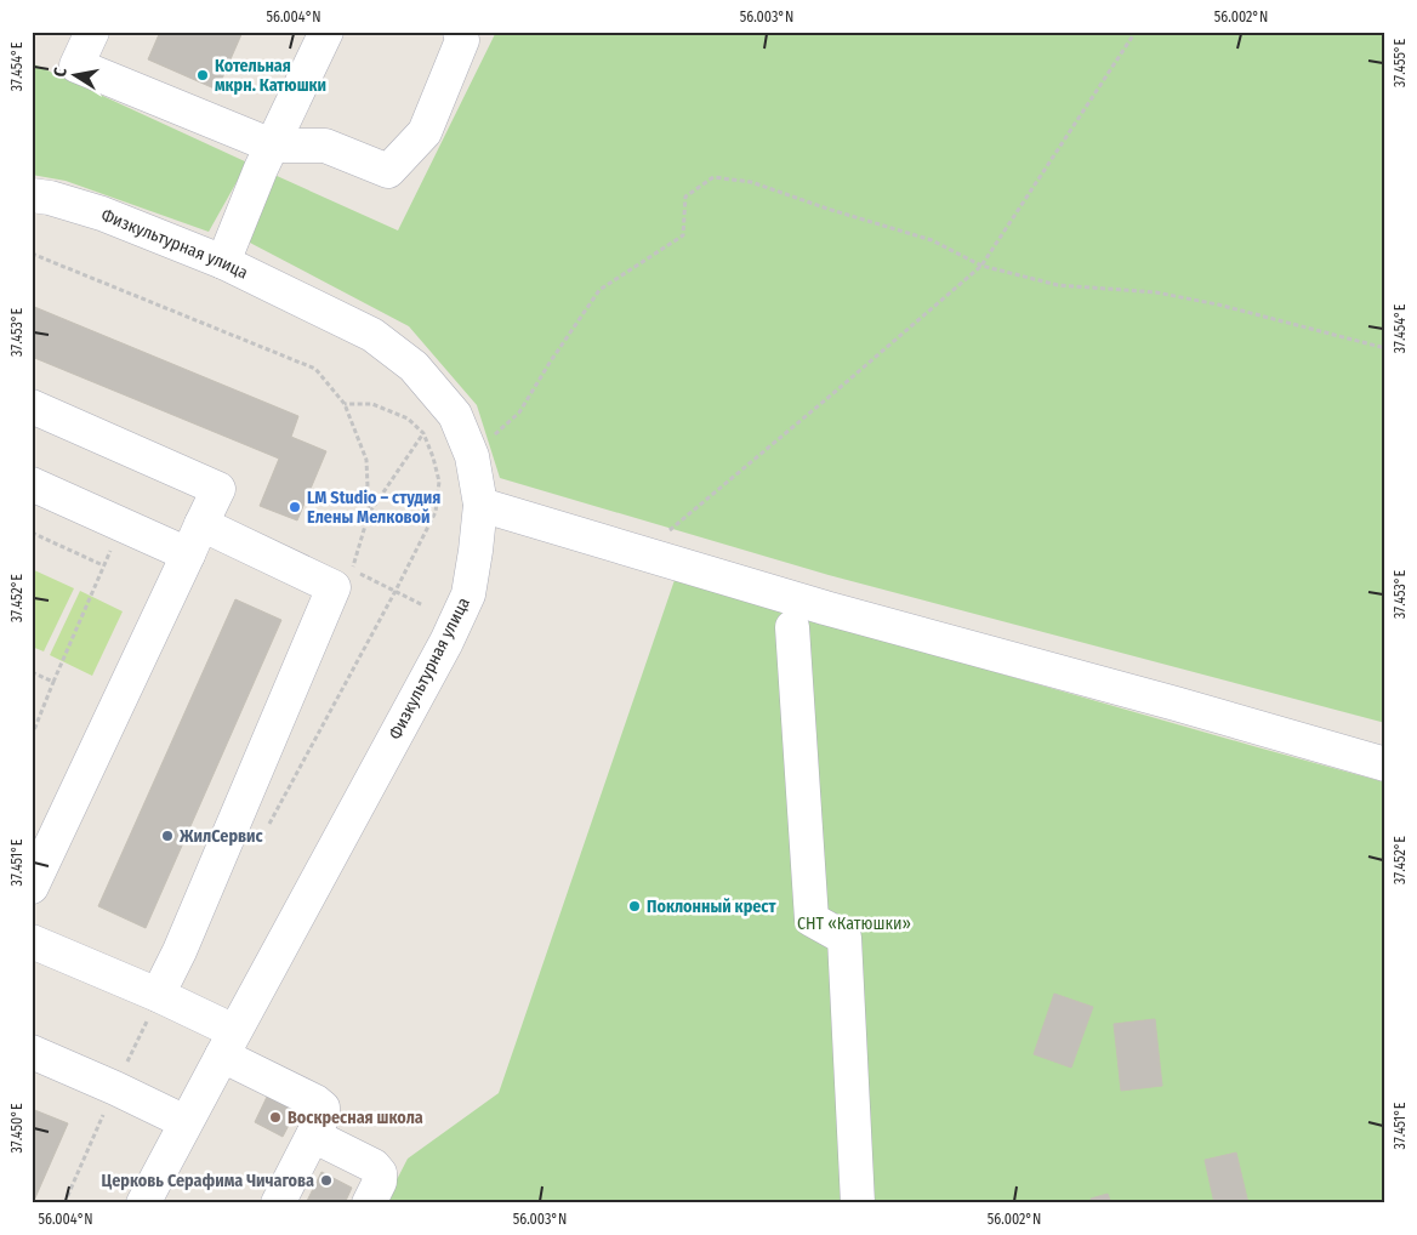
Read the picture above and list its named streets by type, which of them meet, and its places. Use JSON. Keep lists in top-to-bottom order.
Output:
{
  "streets": {
    "street": ["Физкультурная улица"]
  },
  "parks": ["СНТ «Катюшки»"],
  "places": [
    "Котельная мкрн. Катюшки",
    "LM Studio – студия Елены Мелковой",
    "ЖилСервис",
    "Поклонный крест",
    "Воскресная школа",
    "Церковь Серафима Чичагова"
  ],
  "north": "left",
  "coordinates": [
    "56.004°N",
    "56.003°N",
    "56.002°N",
    "37.455°E",
    "37.454°E",
    "37.453°E",
    "37.452°E",
    "37.451°E",
    "37.450°E"
  ]
}
